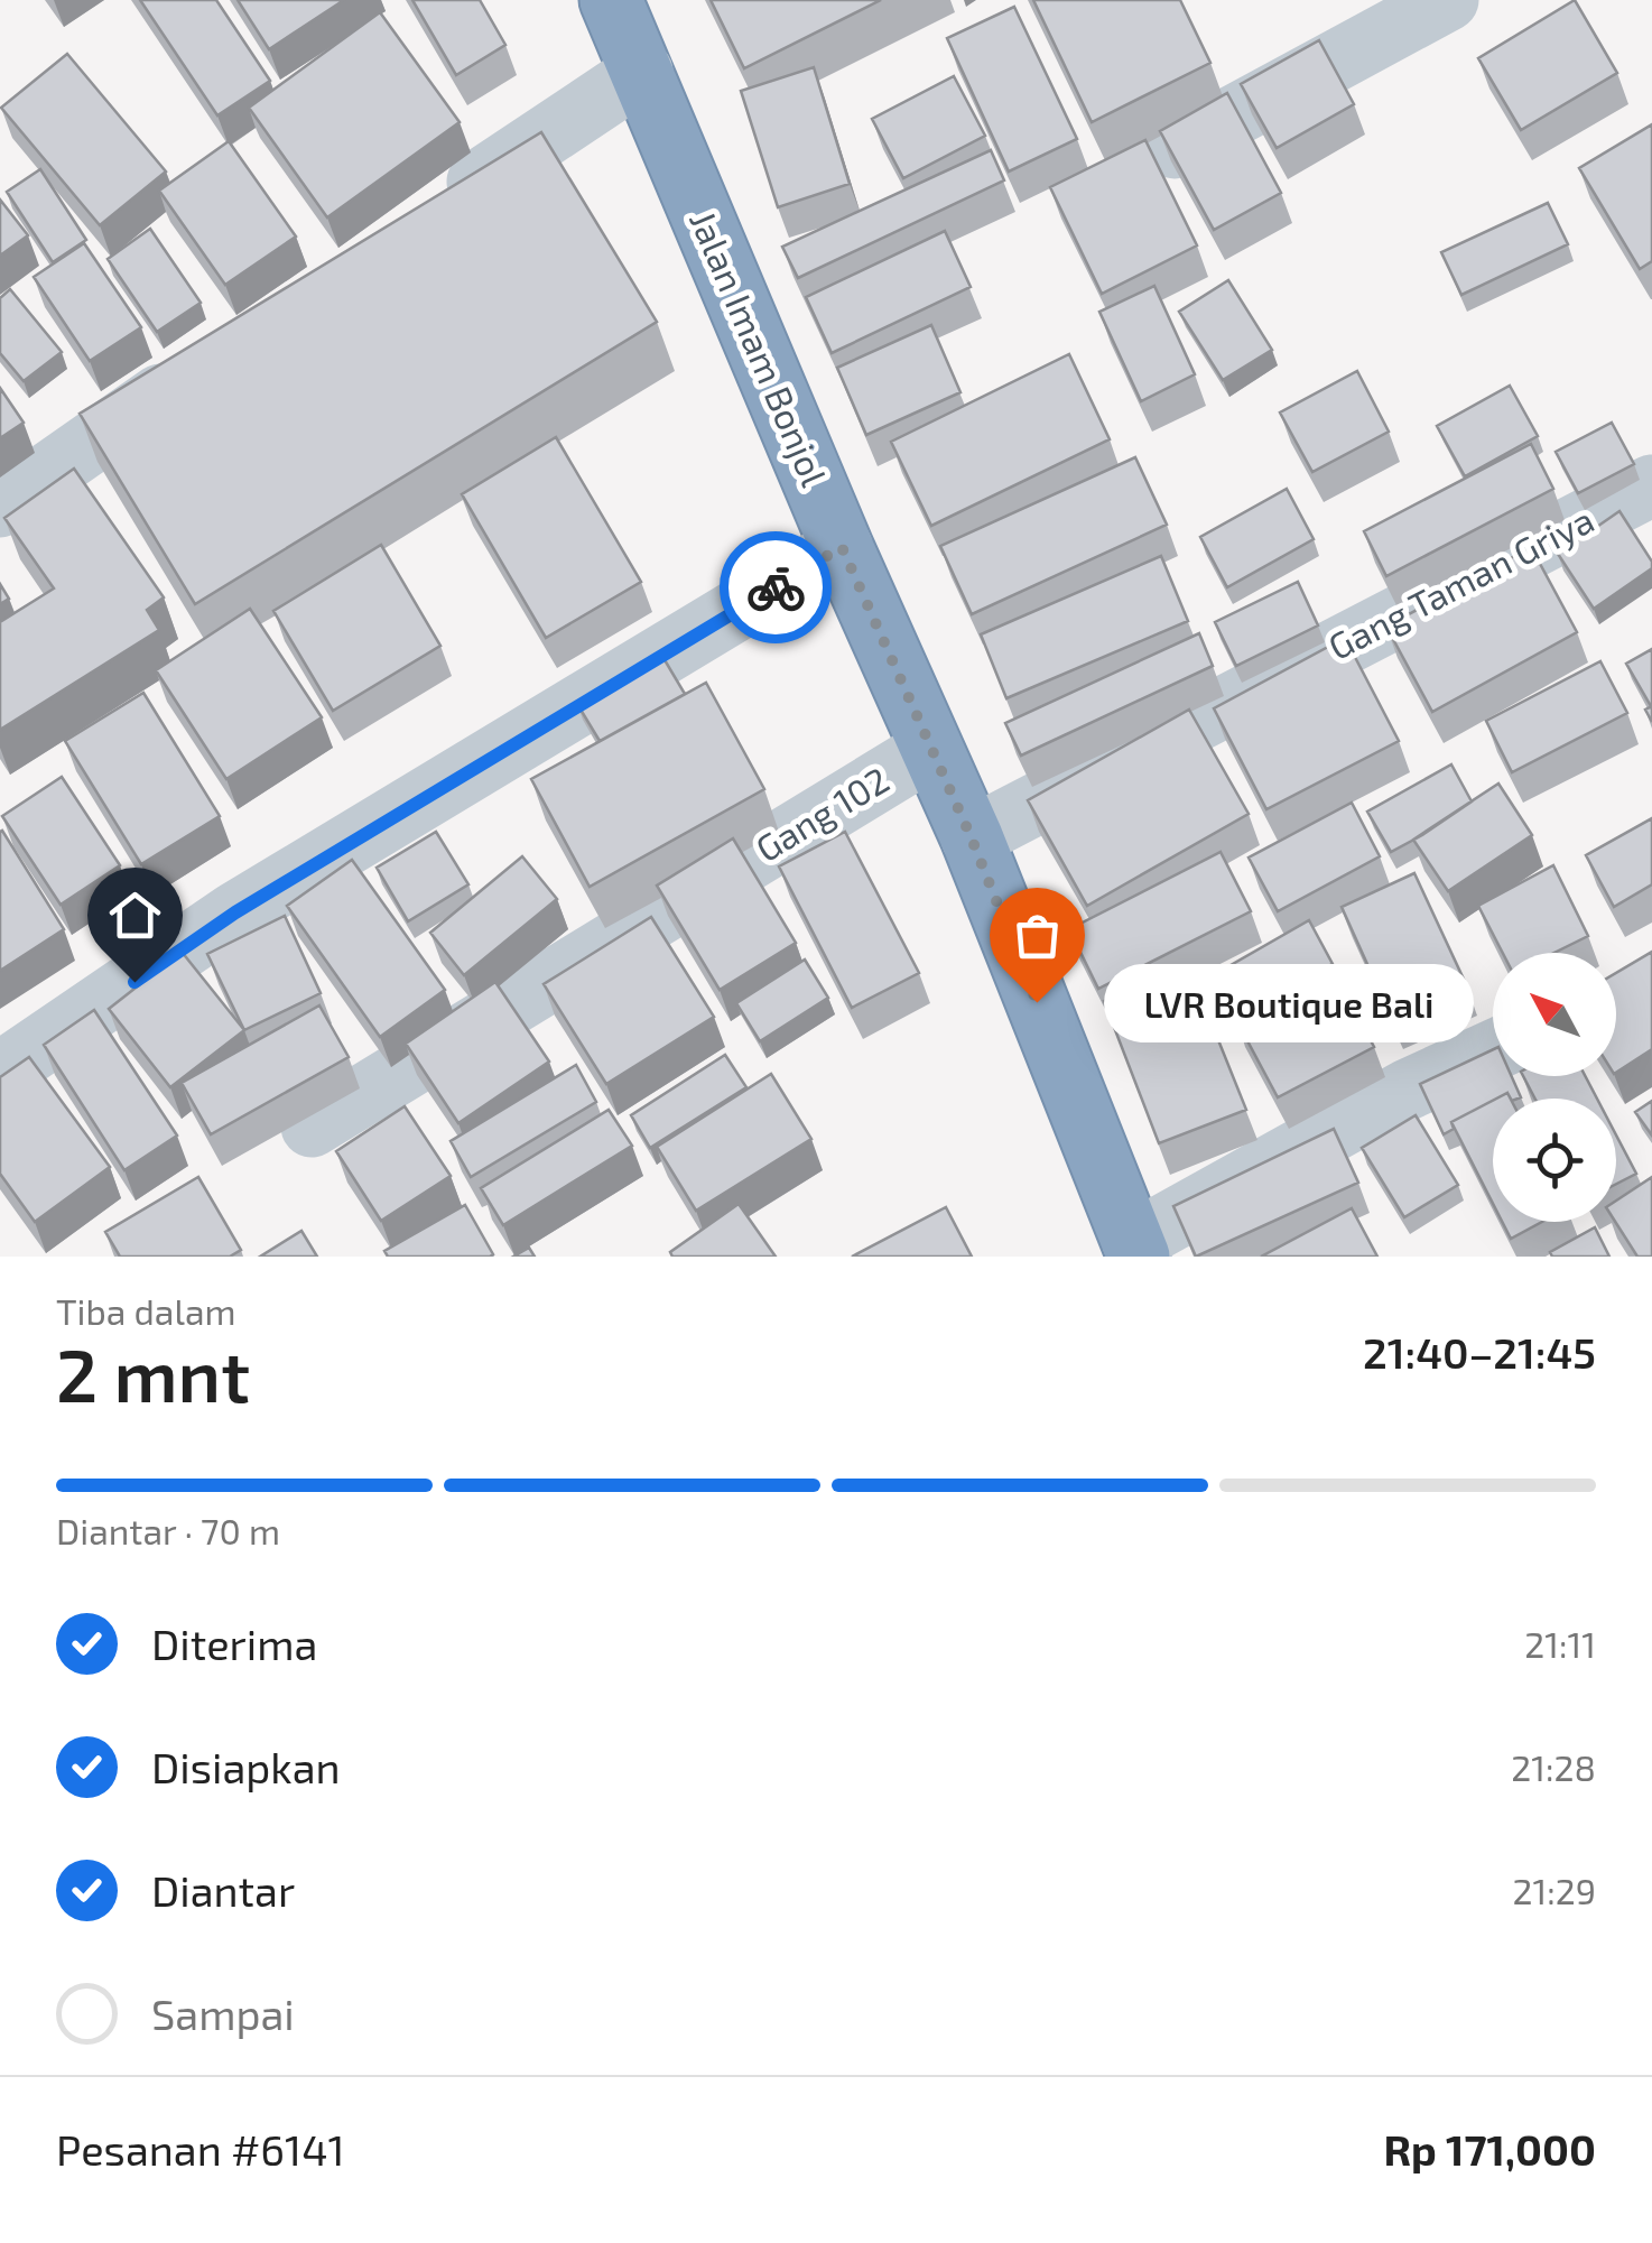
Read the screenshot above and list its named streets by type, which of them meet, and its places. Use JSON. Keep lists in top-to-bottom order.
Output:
{
  "streets": {
    "highway": ["Jalan Imam Bonjol"],
    "street": ["Gang Taman Griya", "Gang 102"]
  },
  "crossings": [
    ["Jalan Imam Bonjol", "Gang Taman Griya"],
    ["Jalan Imam Bonjol", "Gang 102"]
  ],
  "places": ["LVR Boutique Bali"],
  "north": "top left",
  "page": {
    "bubble": "LVR Boutique Bali",
    "heading": ["2 mnt", "Tiba dalam", "21:40–21:45"],
    "panel": ["Pesanan #6141", "Rp 171,000"],
    "bar": "Diantar · 70 m",
    "list": [
      ["Diterima", "21:11"],
      ["Disiapkan", "21:28"],
      ["Diantar", "21:29"],
      "Sampai"
    ]
  }
}
